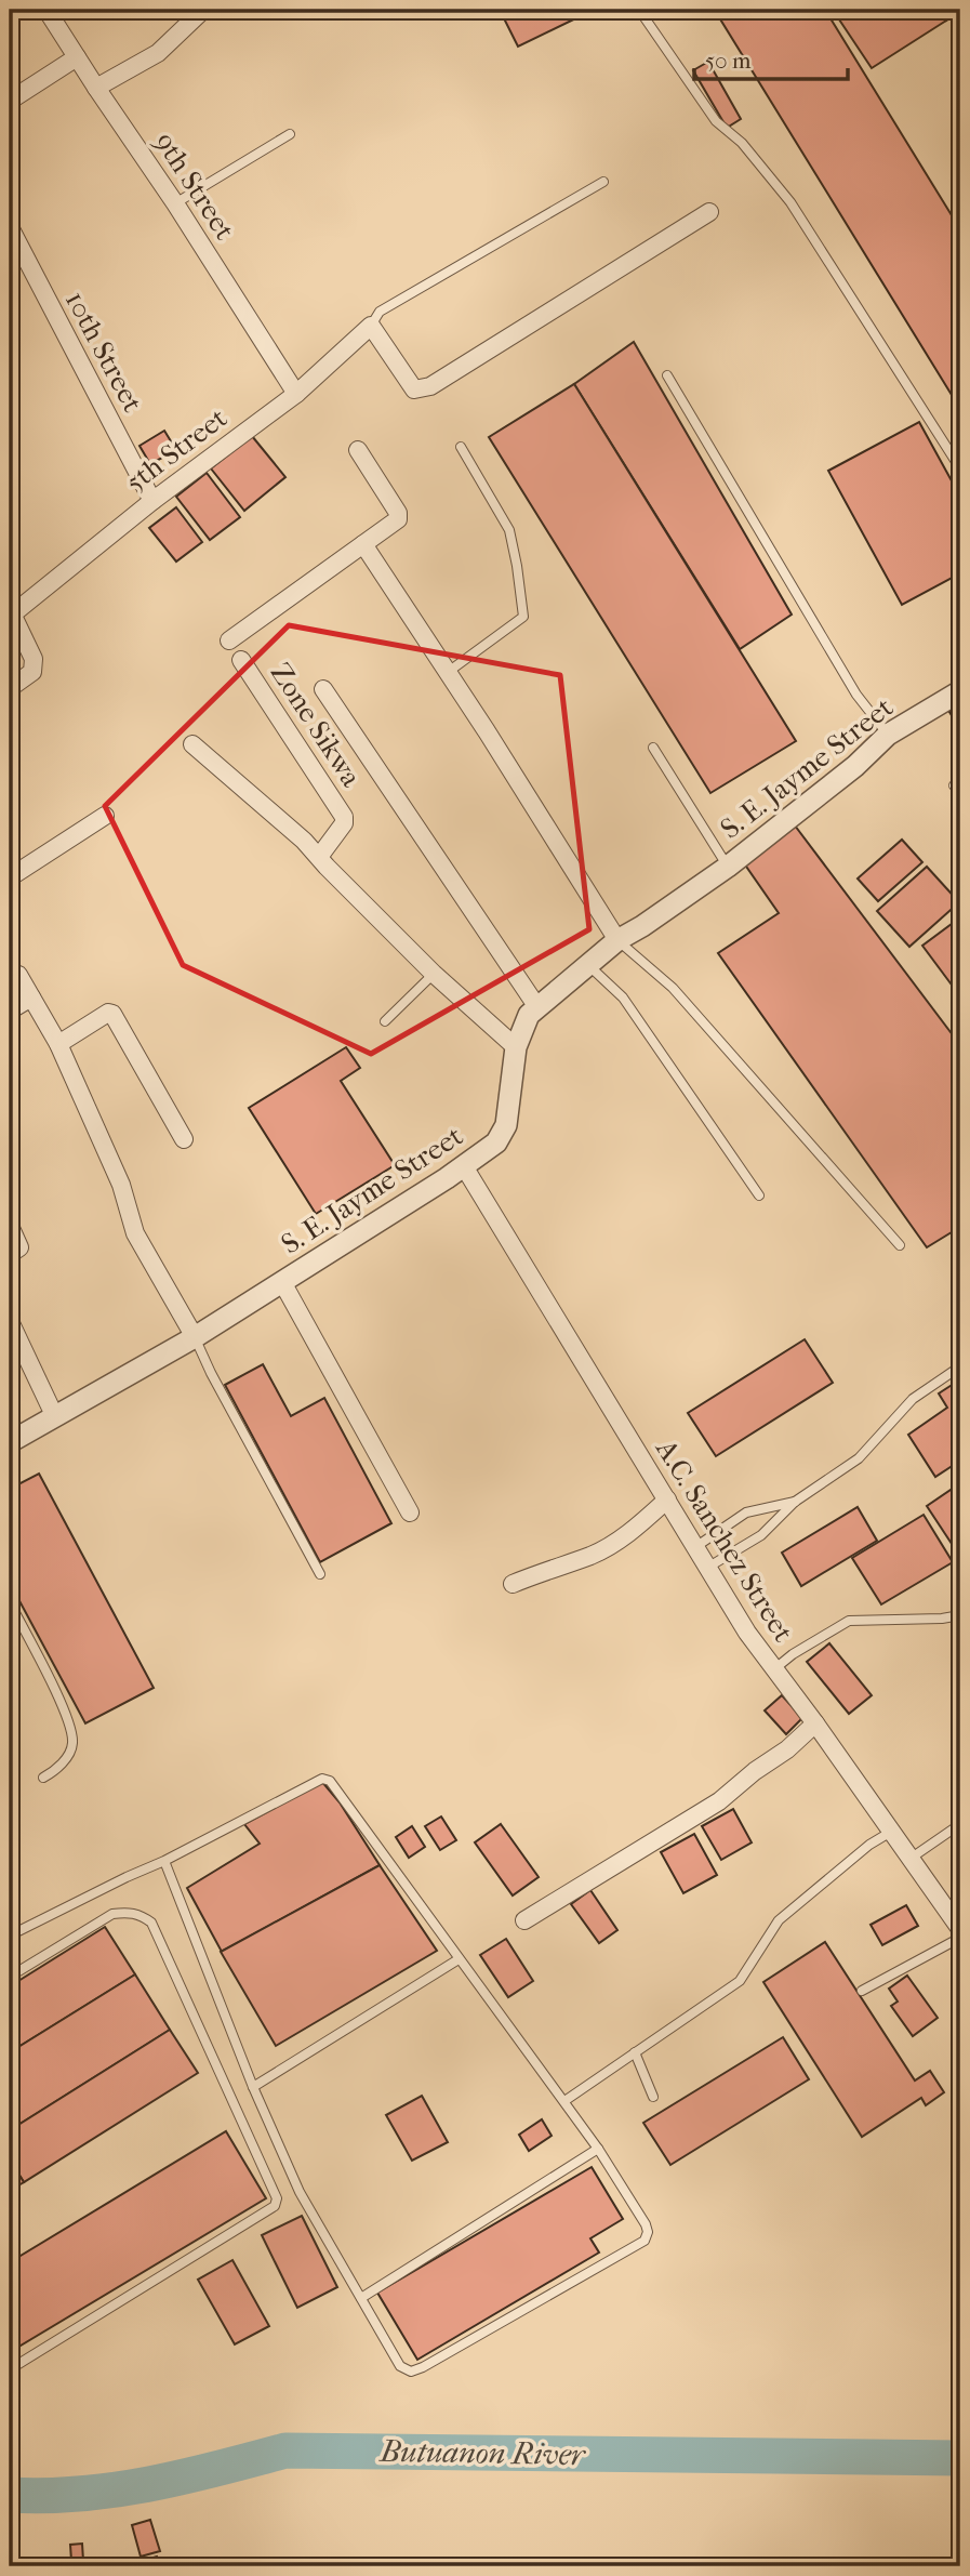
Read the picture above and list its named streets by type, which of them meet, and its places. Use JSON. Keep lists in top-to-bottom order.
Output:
{
  "streets": {
    "street": [
      "9th Street",
      "10th Street",
      "5th Street",
      "Zone Sikwa",
      "S. E. Jayme Street",
      "A.C. Sanchez Street"
    ]
  },
  "crossings": [
    ["9th Street", "5th Street"],
    ["10th Street", "5th Street"],
    ["S. E. Jayme Street", "A.C. Sanchez Street"]
  ],
  "water": ["Butuanon River"],
  "scale_bar": "50 m"
}
